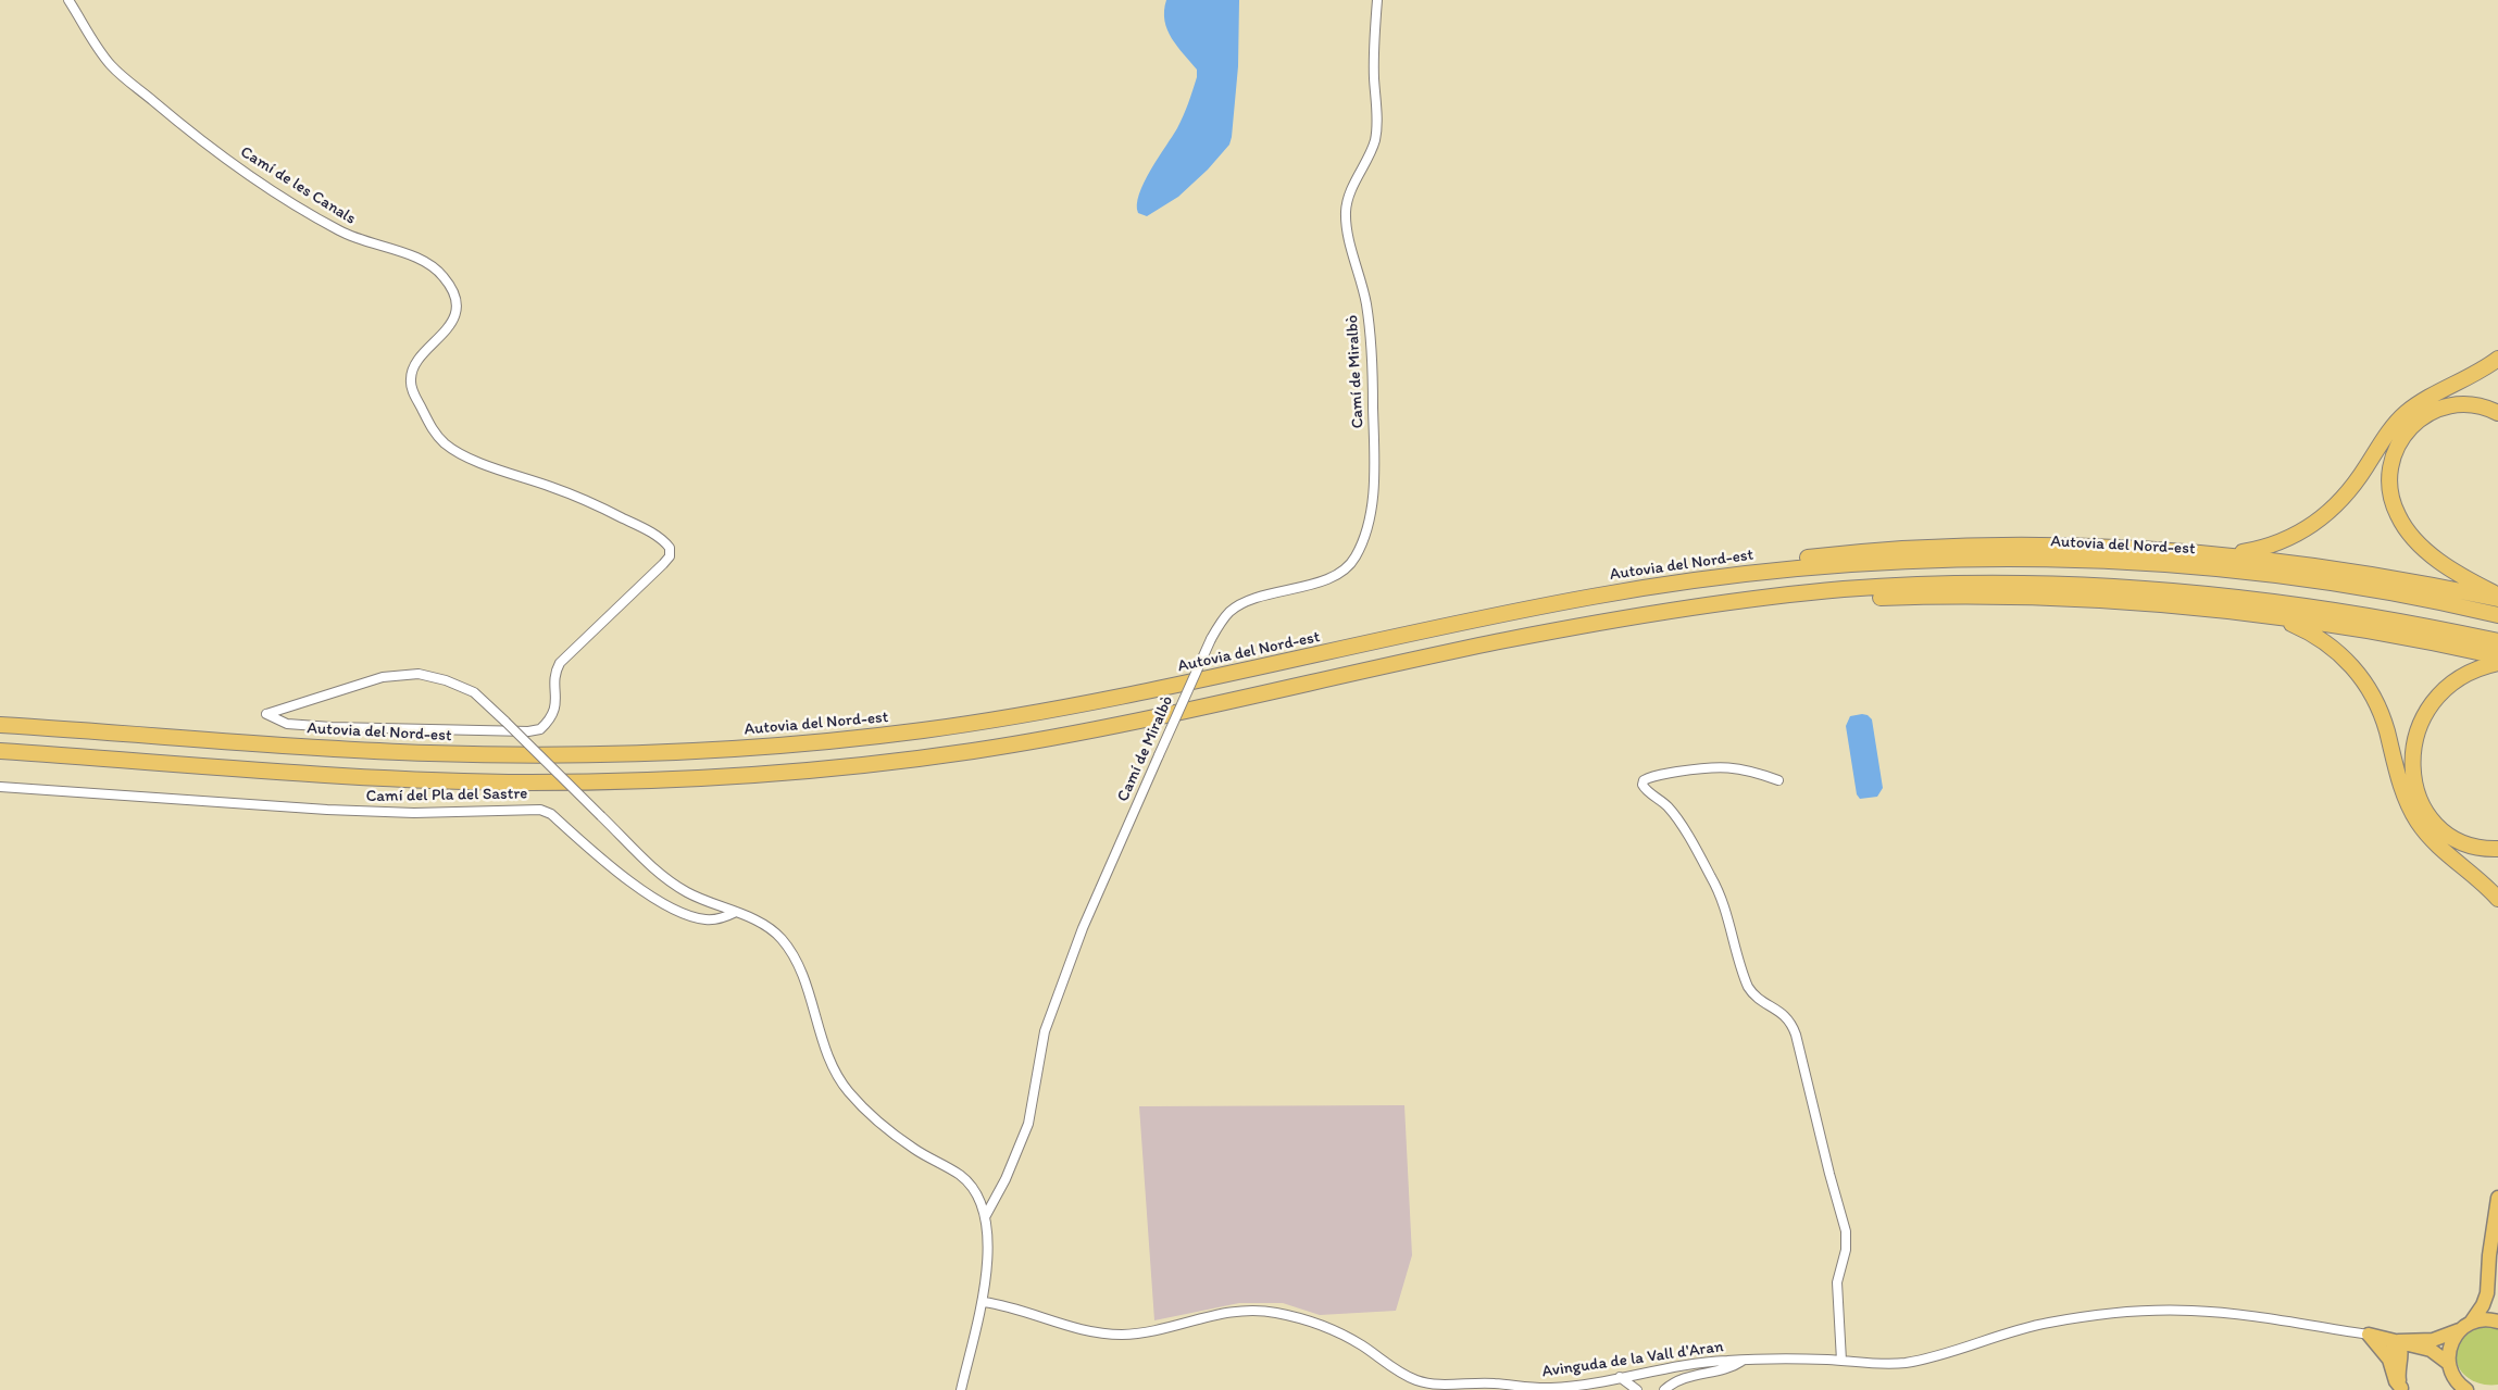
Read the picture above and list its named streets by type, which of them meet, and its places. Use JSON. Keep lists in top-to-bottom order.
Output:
{
  "streets": {
    "highway": ["Autovia del Nord-est"],
    "street": [
      "Camí de les Canals",
      "Camí de Miralbò",
      "Camí del Pla del Sastre",
      "Avinguda de la Vall d'Aran"
    ]
  },
  "crossings": [
    ["Camí de les Canals", "Camí del Pla del Sastre"]
  ]
}
